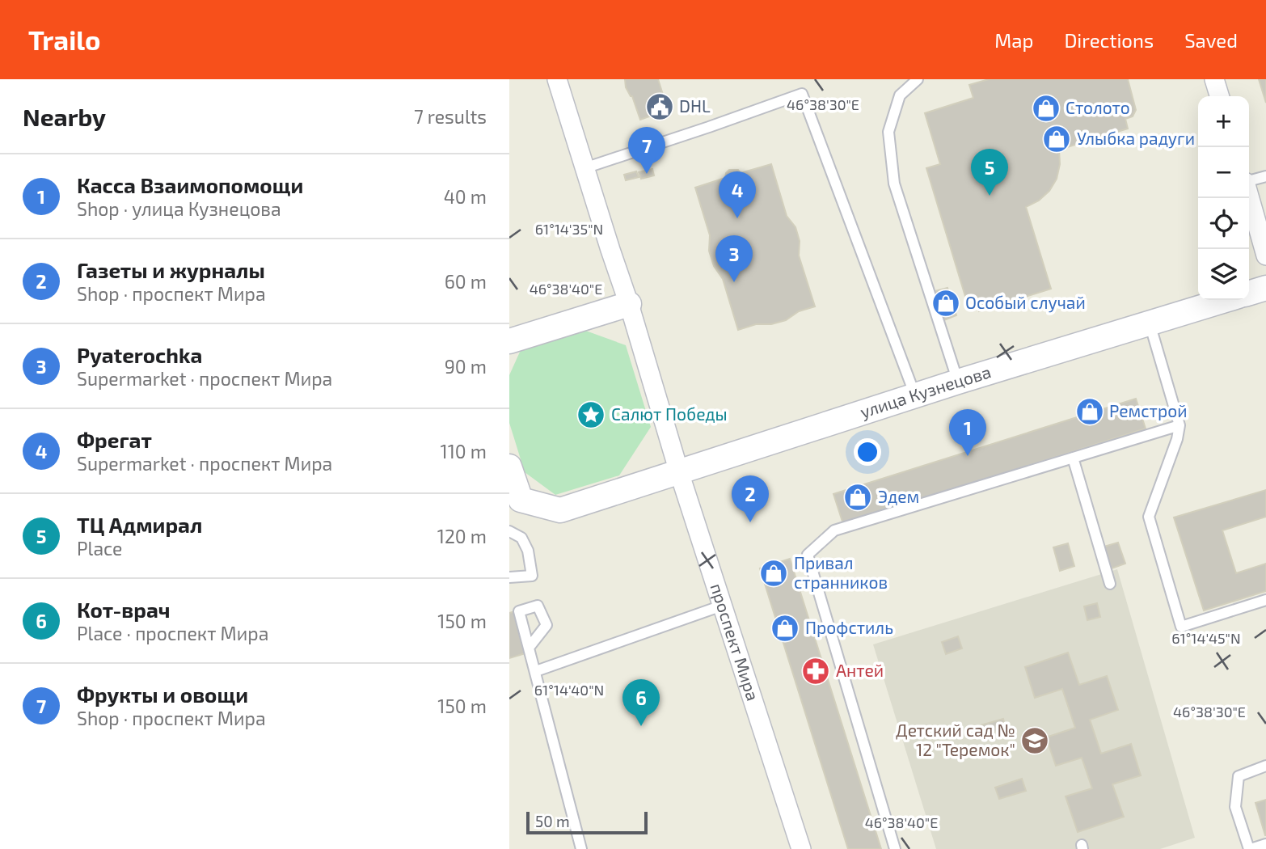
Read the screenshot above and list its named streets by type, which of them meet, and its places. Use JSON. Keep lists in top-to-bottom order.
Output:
{
  "streets": {
    "street": ["улица Кузнецова", "проспект Мира"]
  },
  "crossings": [
    ["улица Кузнецова", "проспект Мира"]
  ],
  "places": {
    "public building": ["DHL"],
    "shop": [
      "Столото",
      "Улыбка радуги",
      "Особый случай",
      "Ремстрой",
      "Эдем",
      "Привал странников",
      "Профстиль"
    ],
    "place": ["Салют Победы"],
    "pharmacy": ["Антей"],
    "school or university": ["Детский сад № 12 \"Теремок\""]
  },
  "scale_bar": "50 m",
  "page": {
    "header": "Trailo",
    "nav": ["Map", "Directions", "Saved"],
    "heading": ["Nearby", "7 results"],
    "map_buttons": ["+", "−"],
    "pins": [
      "7",
      "5",
      "4",
      "3",
      "1",
      "2",
      "6"
    ],
    "list": [
      {
        "mark": "1",
        "name": "Касса Взаимопомощи",
        "note": "Shop · улица Кузнецова",
        "value": "40 m"
      },
      {
        "mark": "2",
        "name": "Газеты и журналы",
        "note": "Shop · проспект Мира",
        "value": "60 m"
      },
      {
        "mark": "3",
        "name": "Pyaterochka",
        "note": "Supermarket · проспект Мира",
        "value": "90 m"
      },
      {
        "mark": "4",
        "name": "Фрегат",
        "note": "Supermarket · проспект Мира",
        "value": "110 m"
      },
      {
        "mark": "5",
        "name": "ТЦ Адмирал",
        "note": "Place",
        "value": "120 m"
      },
      {
        "mark": "6",
        "name": "Кот-врач",
        "note": "Place · проспект Мира",
        "value": "150 m"
      },
      {
        "mark": "7",
        "name": "Фрукты и овощи",
        "note": "Shop · проспект Мира",
        "value": "150 m"
      }
    ],
    "scale": "50 m"
  },
  "coordinates": [
    "46°38'30\"E",
    "61°14'35\"N",
    "46°38'40\"E",
    "61°14'45\"N",
    "61°14'40\"N"
  ]
}
